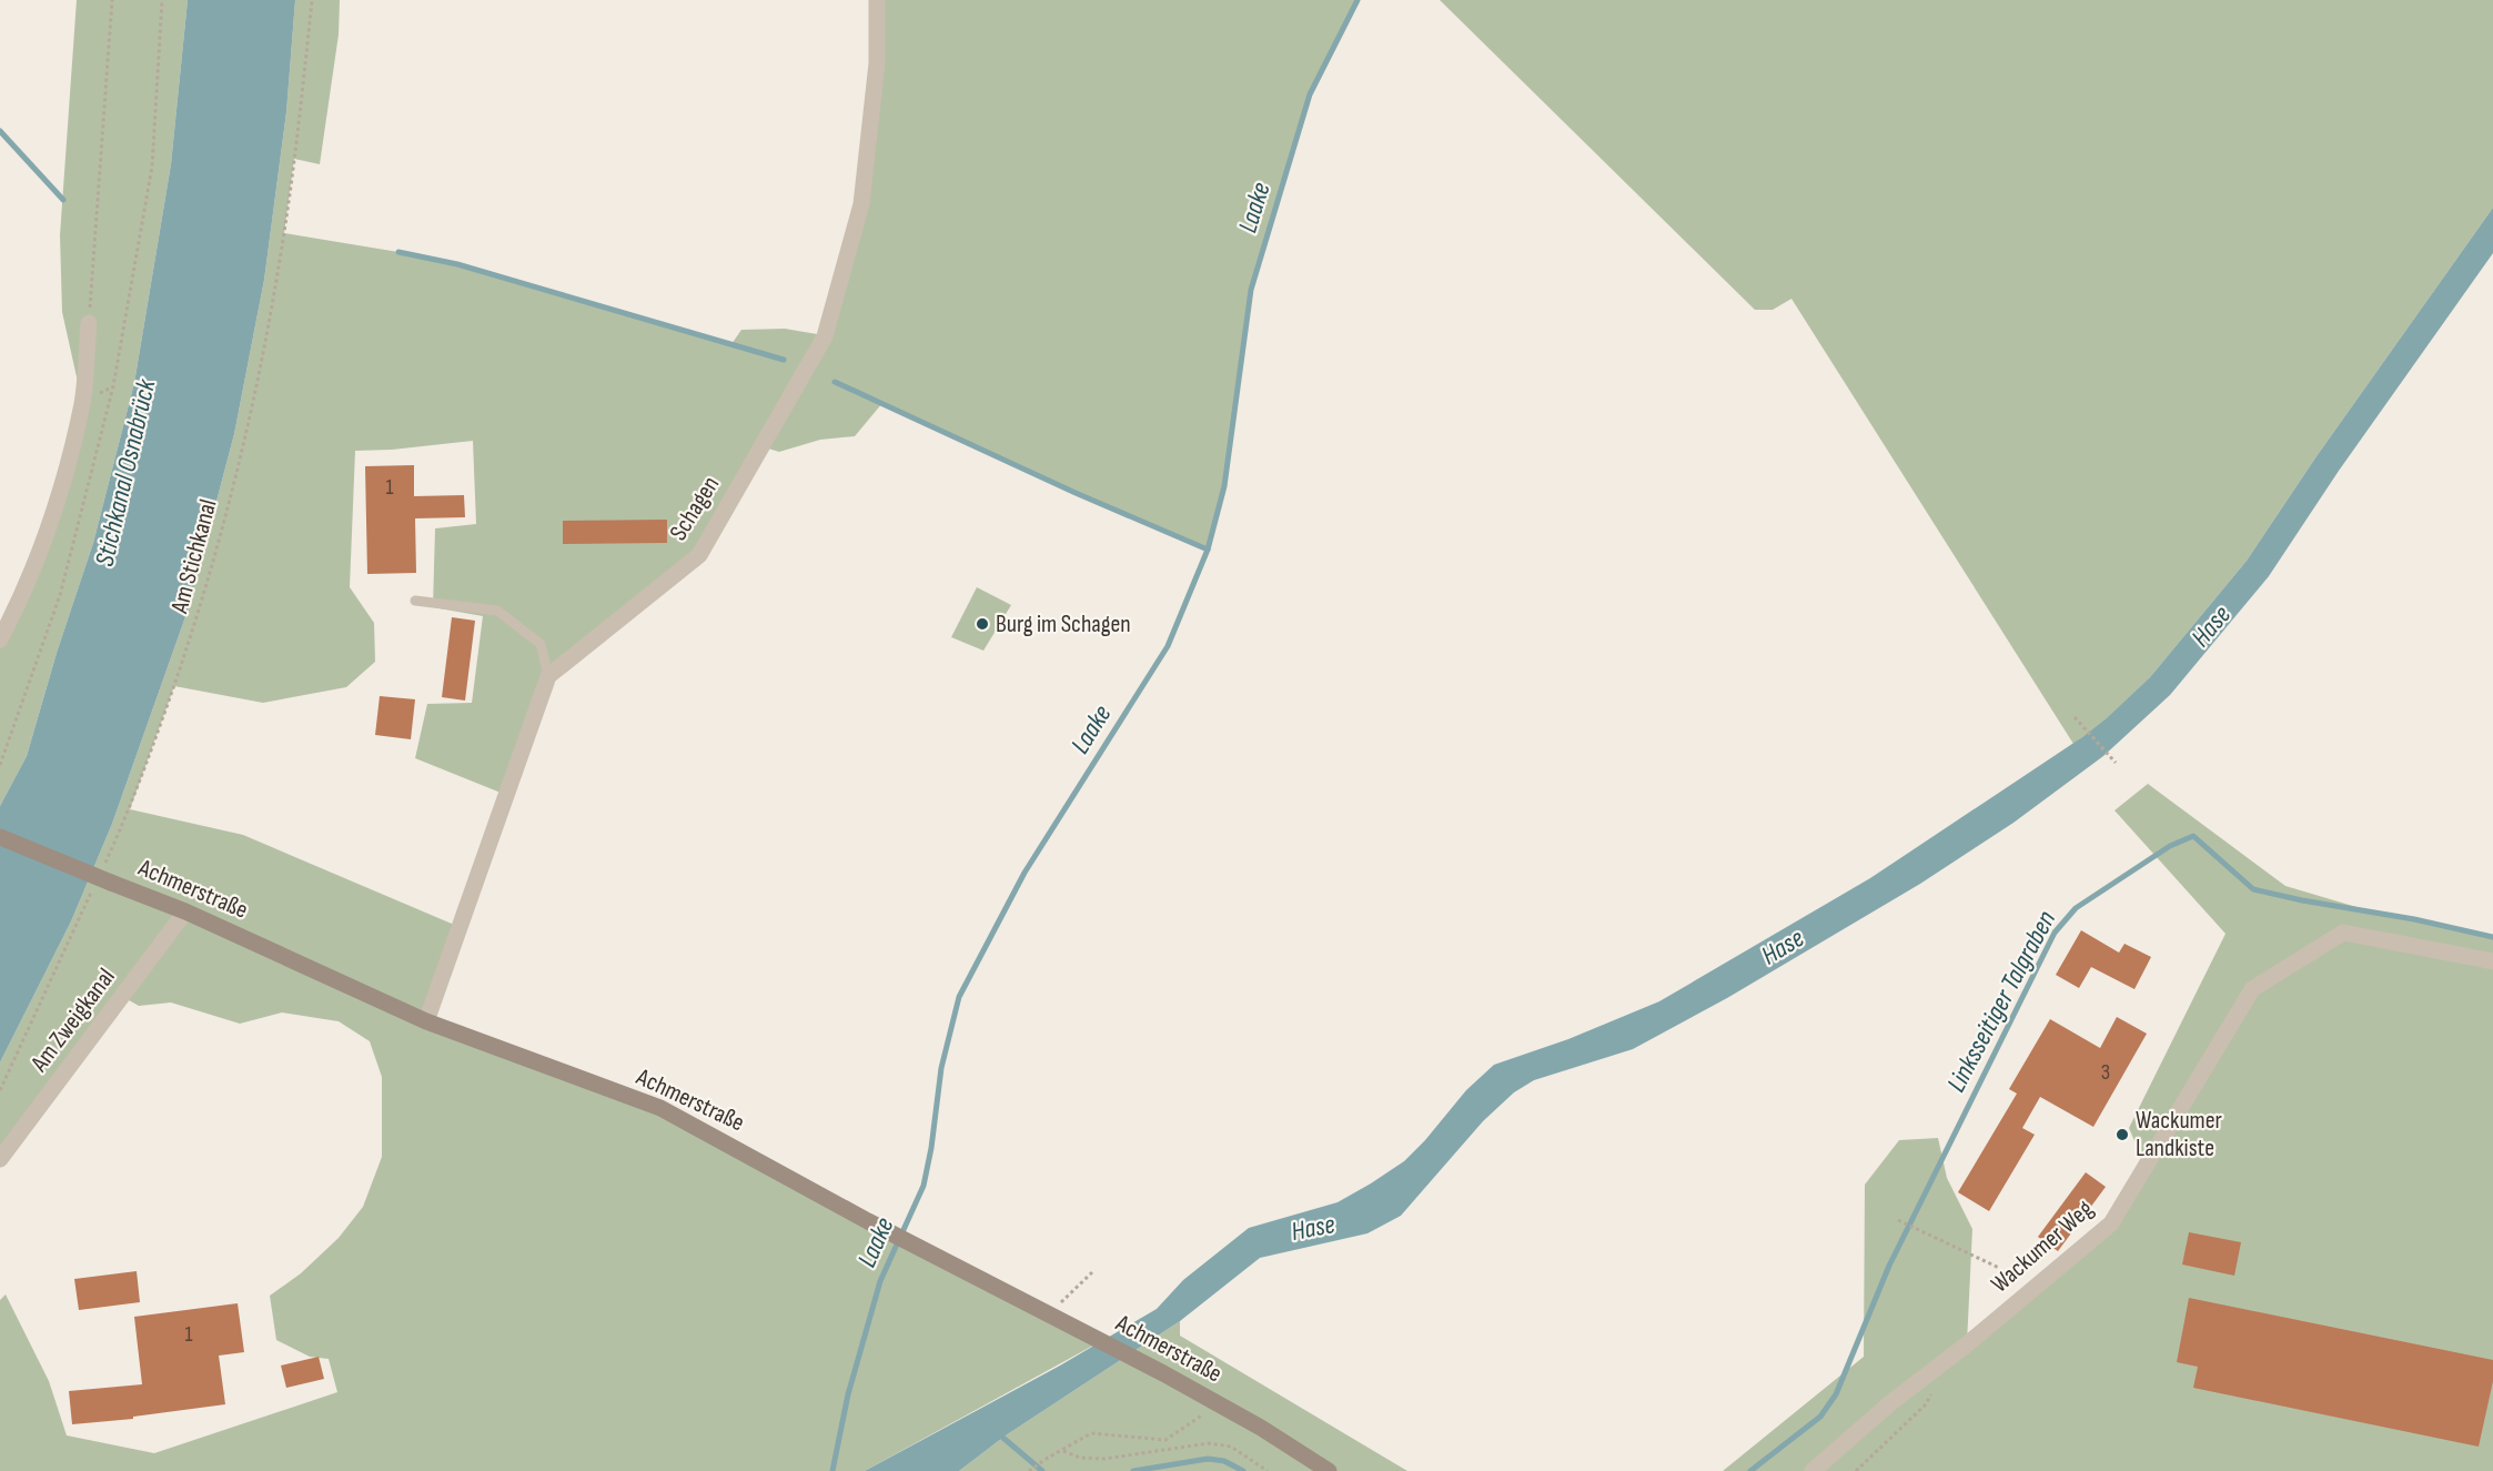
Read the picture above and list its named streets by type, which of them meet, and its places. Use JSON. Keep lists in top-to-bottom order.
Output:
{
  "streets": {
    "street": [
      "Schagen",
      "Achmerstraße",
      "Am Zweigkanal",
      "Wackumer Weg"
    ],
    "path": ["Am Stichkanal"]
  },
  "crossings": [
    ["Am Stichkanal", "Achmerstraße"],
    ["Achmerstraße", "Am Zweigkanal"]
  ],
  "water": [
    "Laake",
    "Stichkanal Osnabrück",
    "Hase",
    "Linksseitiger Talgraben"
  ],
  "places": ["Burg im Schagen", "Wackumer Landkiste"],
  "house_numbers": ["1", "3", "1"]
}
